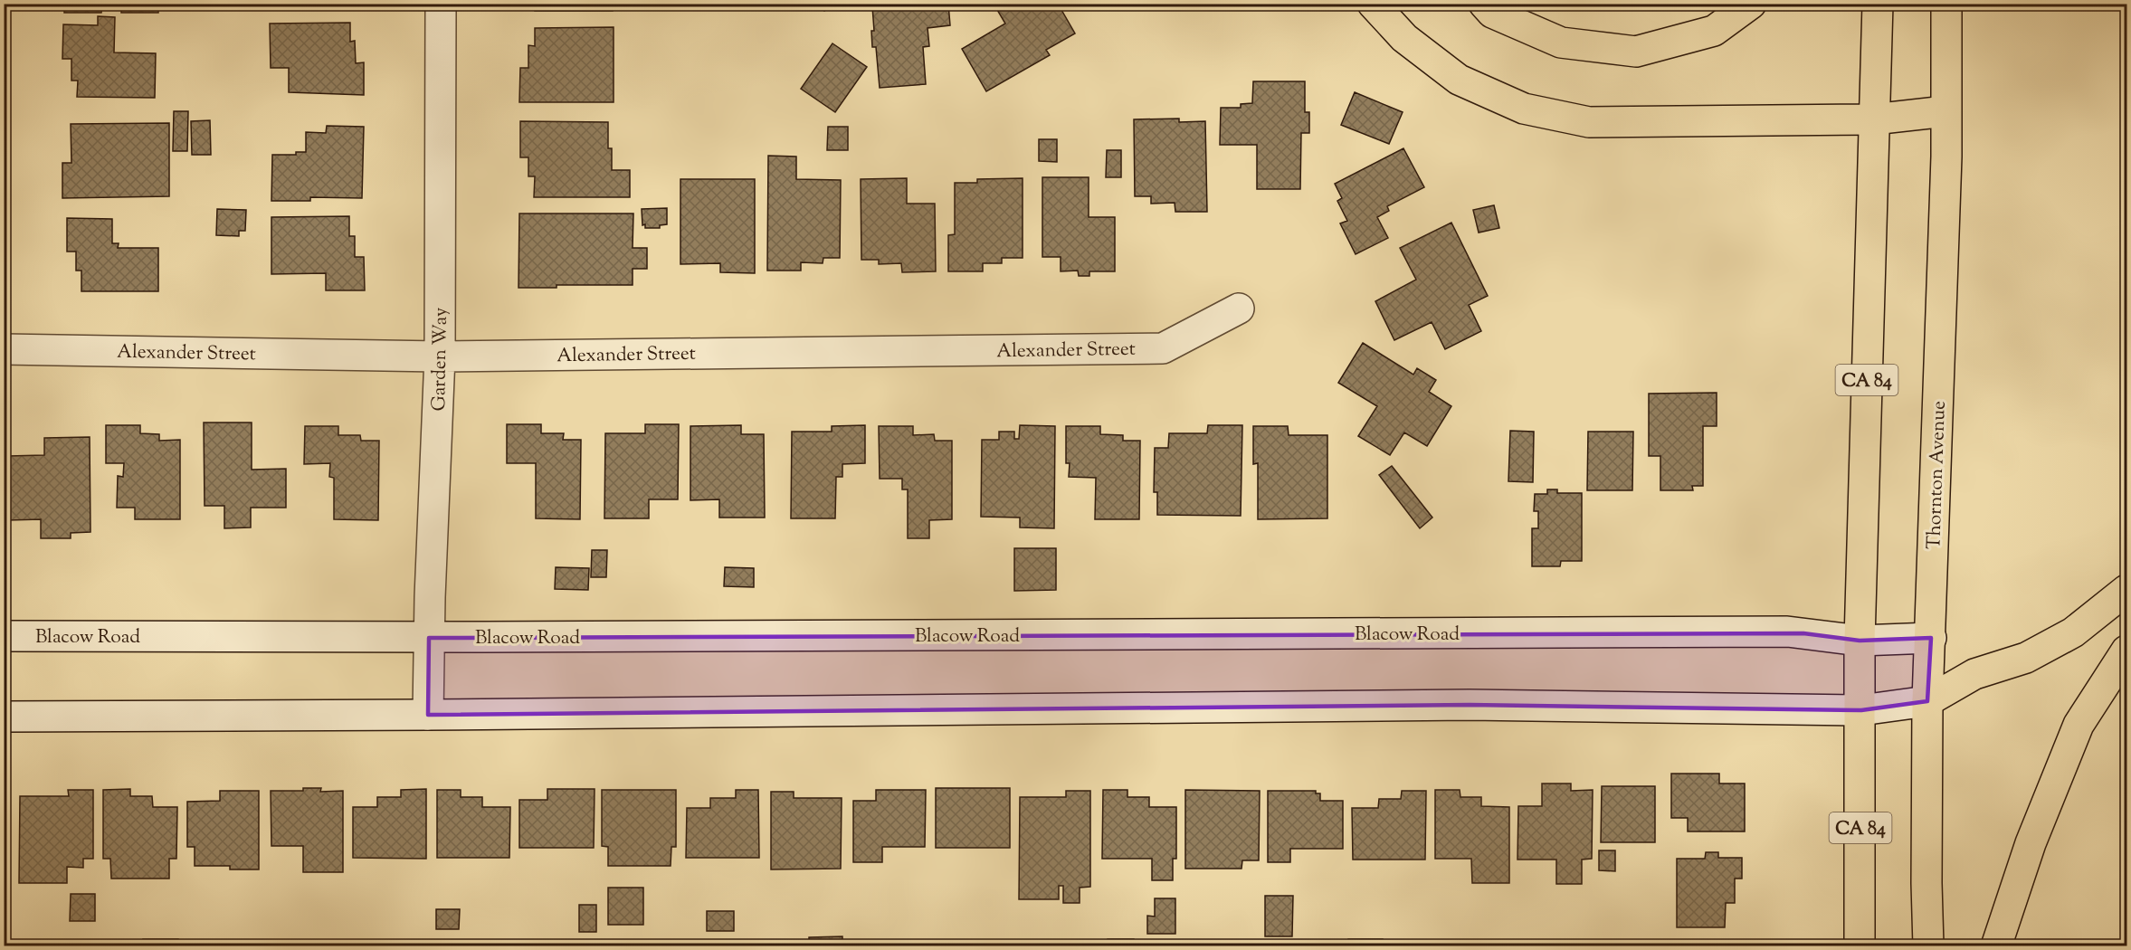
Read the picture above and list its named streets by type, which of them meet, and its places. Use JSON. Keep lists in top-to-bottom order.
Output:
{
  "streets": {
    "main road": [
      "Alexander Street",
      "Garden Way",
      "CA 84",
      "Thornton Avenue",
      "Blacow Road"
    ]
  },
  "crossings": [
    ["Alexander Street", "Garden Way"],
    ["Garden Way", "Blacow Road"],
    ["CA 84", "Blacow Road"],
    ["Thornton Avenue", "Blacow Road"]
  ]
}
